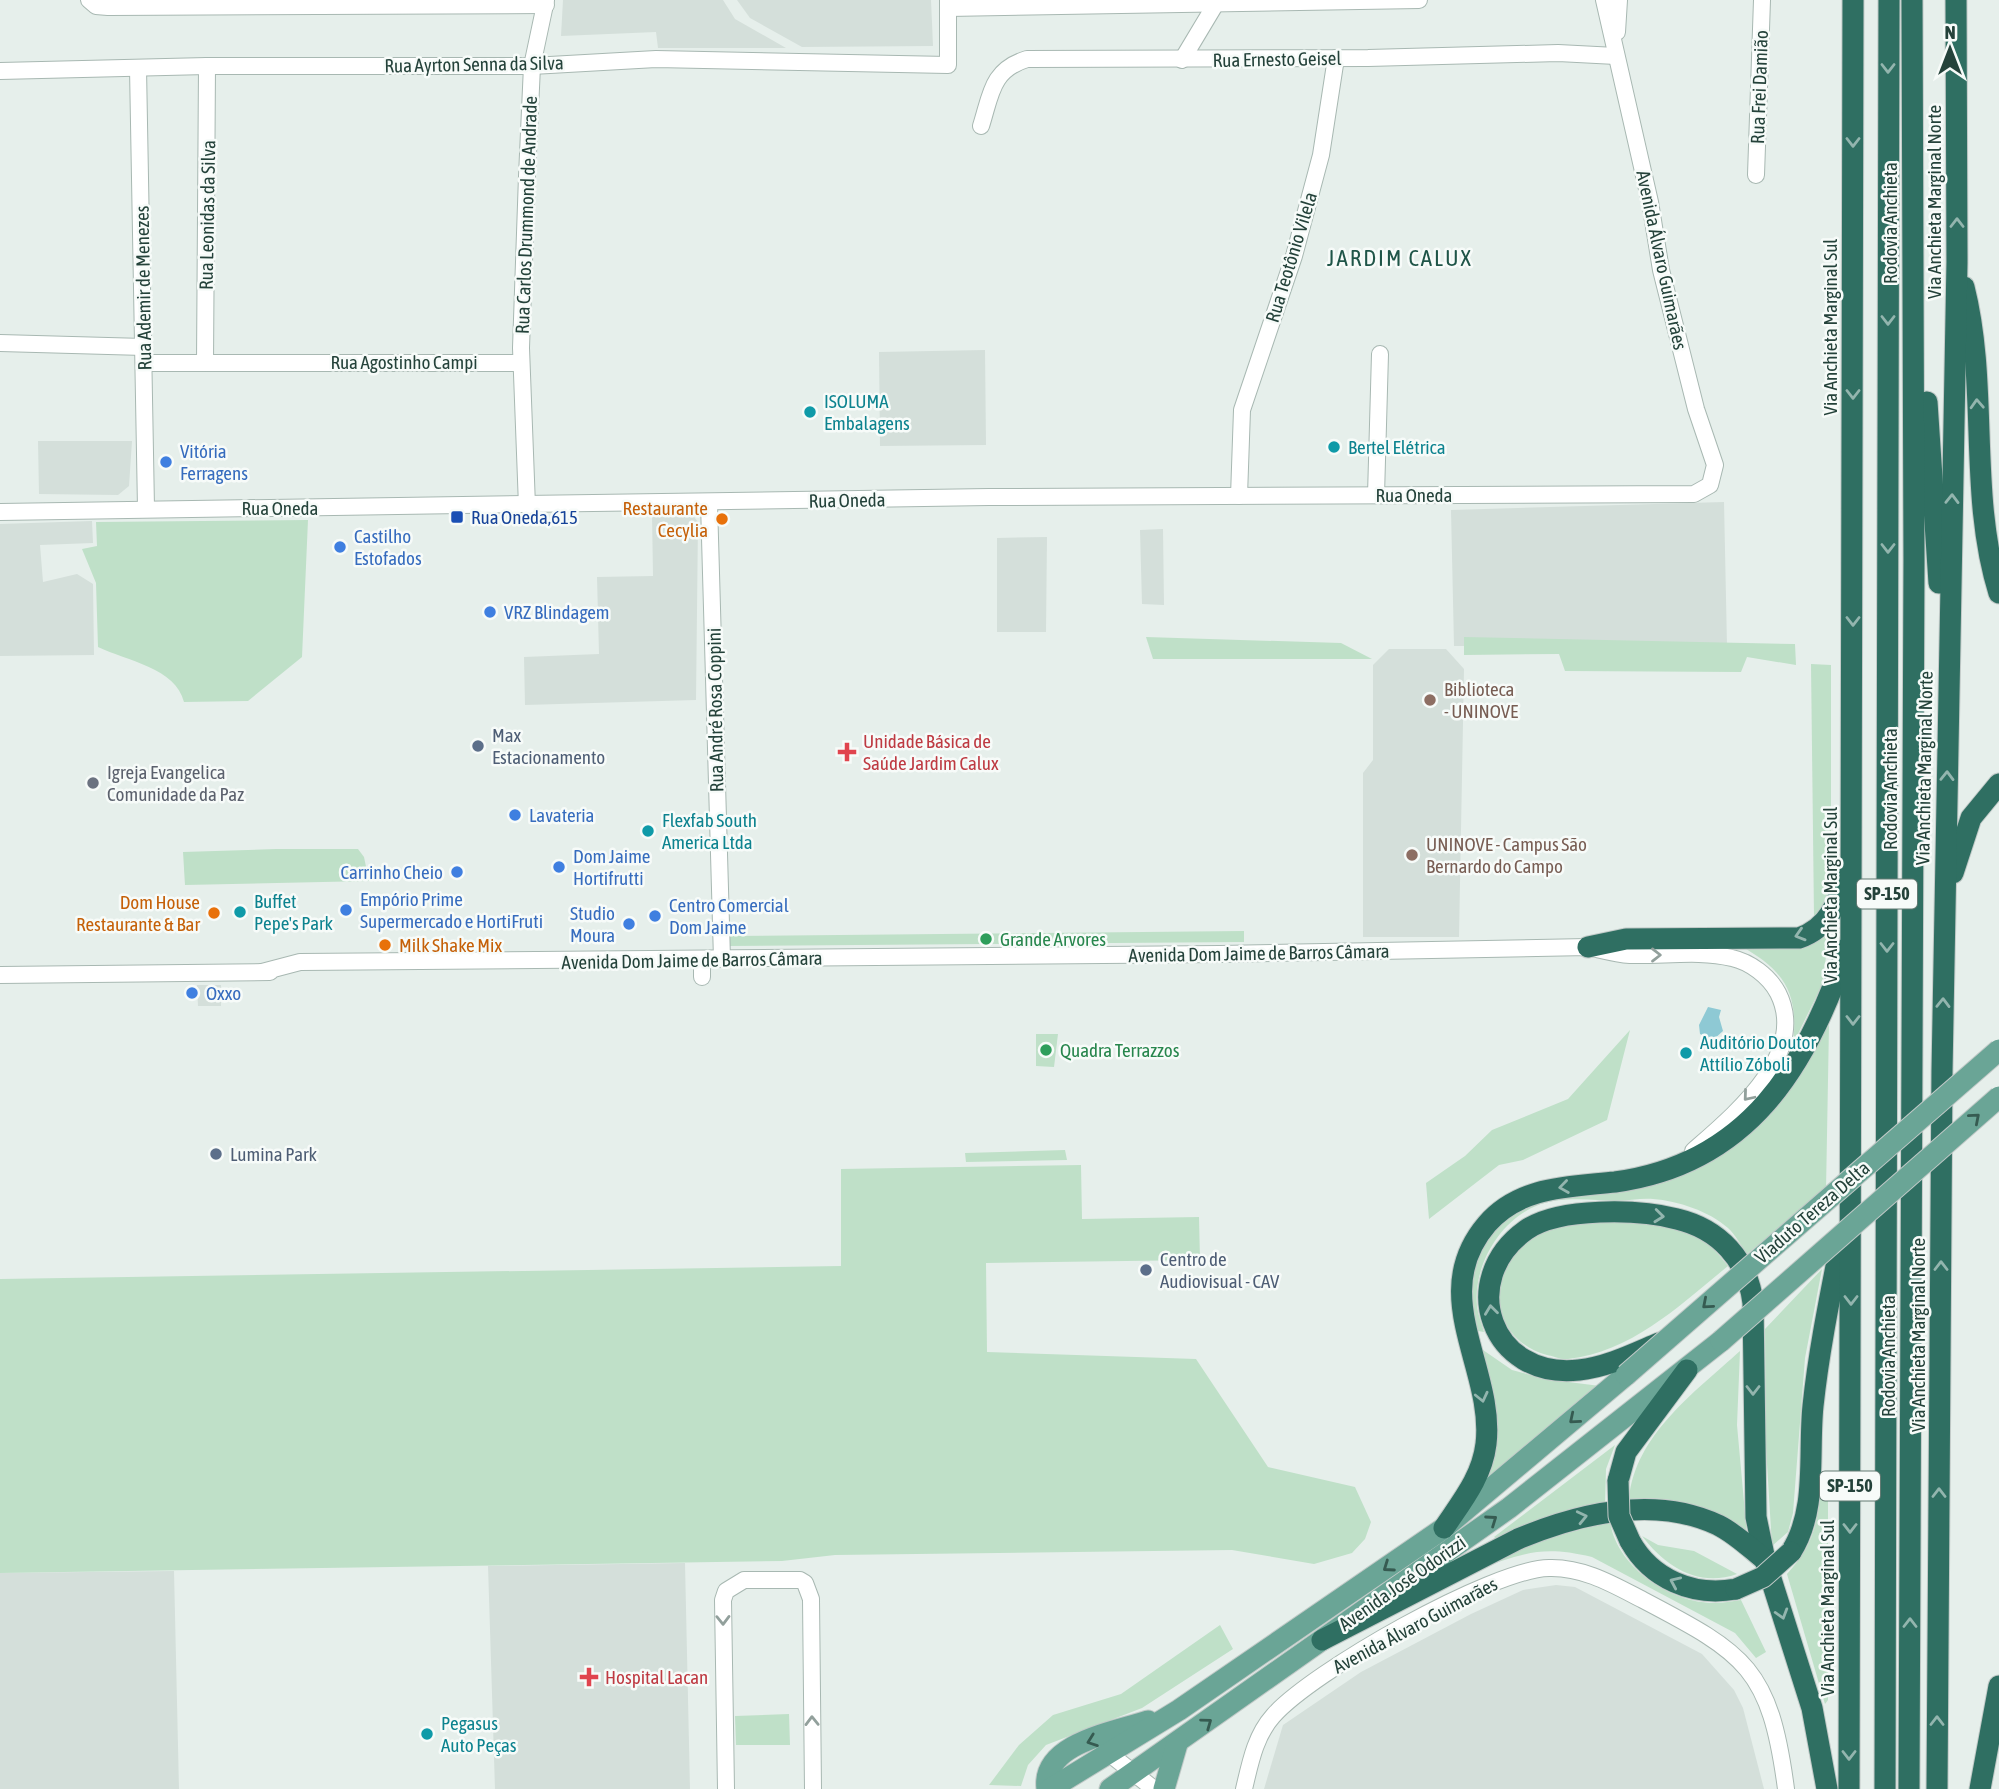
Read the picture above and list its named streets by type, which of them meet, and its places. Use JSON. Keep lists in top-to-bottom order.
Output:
{
  "streets": {
    "highway": [
      "Via Anchieta Marginal Norte",
      "Rodovia Anchieta",
      "Via Anchieta Marginal Sul",
      "SP-150"
    ],
    "main road": ["Viaduto Tereza Delta", "Avenida José Odorizzi"],
    "street": [
      "Rua Ernesto Geisel",
      "Rua Ayrton Senna da Silva",
      "Rua Frei Damião",
      "Rua Leonidas da Silva",
      "Rua Carlos Drummond de Andrade",
      "Rua Teotônio Vilela",
      "Avenida Álvaro Guimarães",
      "Rua Ademir de Menezes",
      "Rua Agostinho Campi",
      "Rua Oneda",
      "Rua André Rosa Coppini",
      "Avenida Dom Jaime de Barros Câmara"
    ]
  },
  "crossings": [
    ["Rua Ernesto Geisel", "Rua Teotônio Vilela"],
    ["Rua Ernesto Geisel", "Avenida Álvaro Guimarães"],
    ["Rua Ayrton Senna da Silva", "Rua Leonidas da Silva"],
    ["Rua Ayrton Senna da Silva", "Rua Carlos Drummond de Andrade"],
    ["Rua Ayrton Senna da Silva", "Rua Ademir de Menezes"],
    ["Rua Leonidas da Silva", "Rua Agostinho Campi"],
    ["Rua Carlos Drummond de Andrade", "Rua Agostinho Campi"],
    ["Rua Teotônio Vilela", "Rua Oneda"],
    ["Avenida Álvaro Guimarães", "Rua Oneda"],
    ["Rua Ademir de Menezes", "Rua Agostinho Campi"],
    ["Rua Ademir de Menezes", "Rua Oneda"],
    ["Rua Oneda", "Rua André Rosa Coppini"],
    ["Rua André Rosa Coppini", "Avenida Dom Jaime de Barros Câmara"],
    ["Viaduto Tereza Delta", "Avenida José Odorizzi"]
  ],
  "districts": ["JARDIM CALUX"],
  "places": {
    "other": [
      "ISOLUMA Embalagens",
      "Bertel Elétrica",
      "Vitória Ferragens",
      "Restaurante Cecylia",
      "Castilho Estofados",
      "VRZ Blindagem",
      "Biblioteca - UNINOVE",
      "Max Estacionamento",
      "Igreja Evangelica Comunidade da Paz",
      "Lavateria",
      "Flexfab South America Ltda",
      "UNINOVE - Campus São Bernardo do Campo",
      "Dom Jaime Hortifrutti",
      "Carrinho Cheio",
      "Empório Prime Supermercado e HortiFruti",
      "Buffet Pepe's Park",
      "Dom House Restaurante & Bar",
      "Centro Comercial Dom Jaime",
      "Studio Moura",
      "Grande Arvores",
      "Milk Shake Mix",
      "Oxxo",
      "Quadra Terrazzos",
      "Auditório Doutor Attílio Zóboli",
      "Lumina Park",
      "Centro de Audiovisual - CAV",
      "Pegasus Auto Peças"
    ],
    "transit": ["Rua Oneda,615"],
    "health": ["Unidade Básica de Saúde Jardim Calux", "Hospital Lacan"]
  },
  "north": "top"
}
